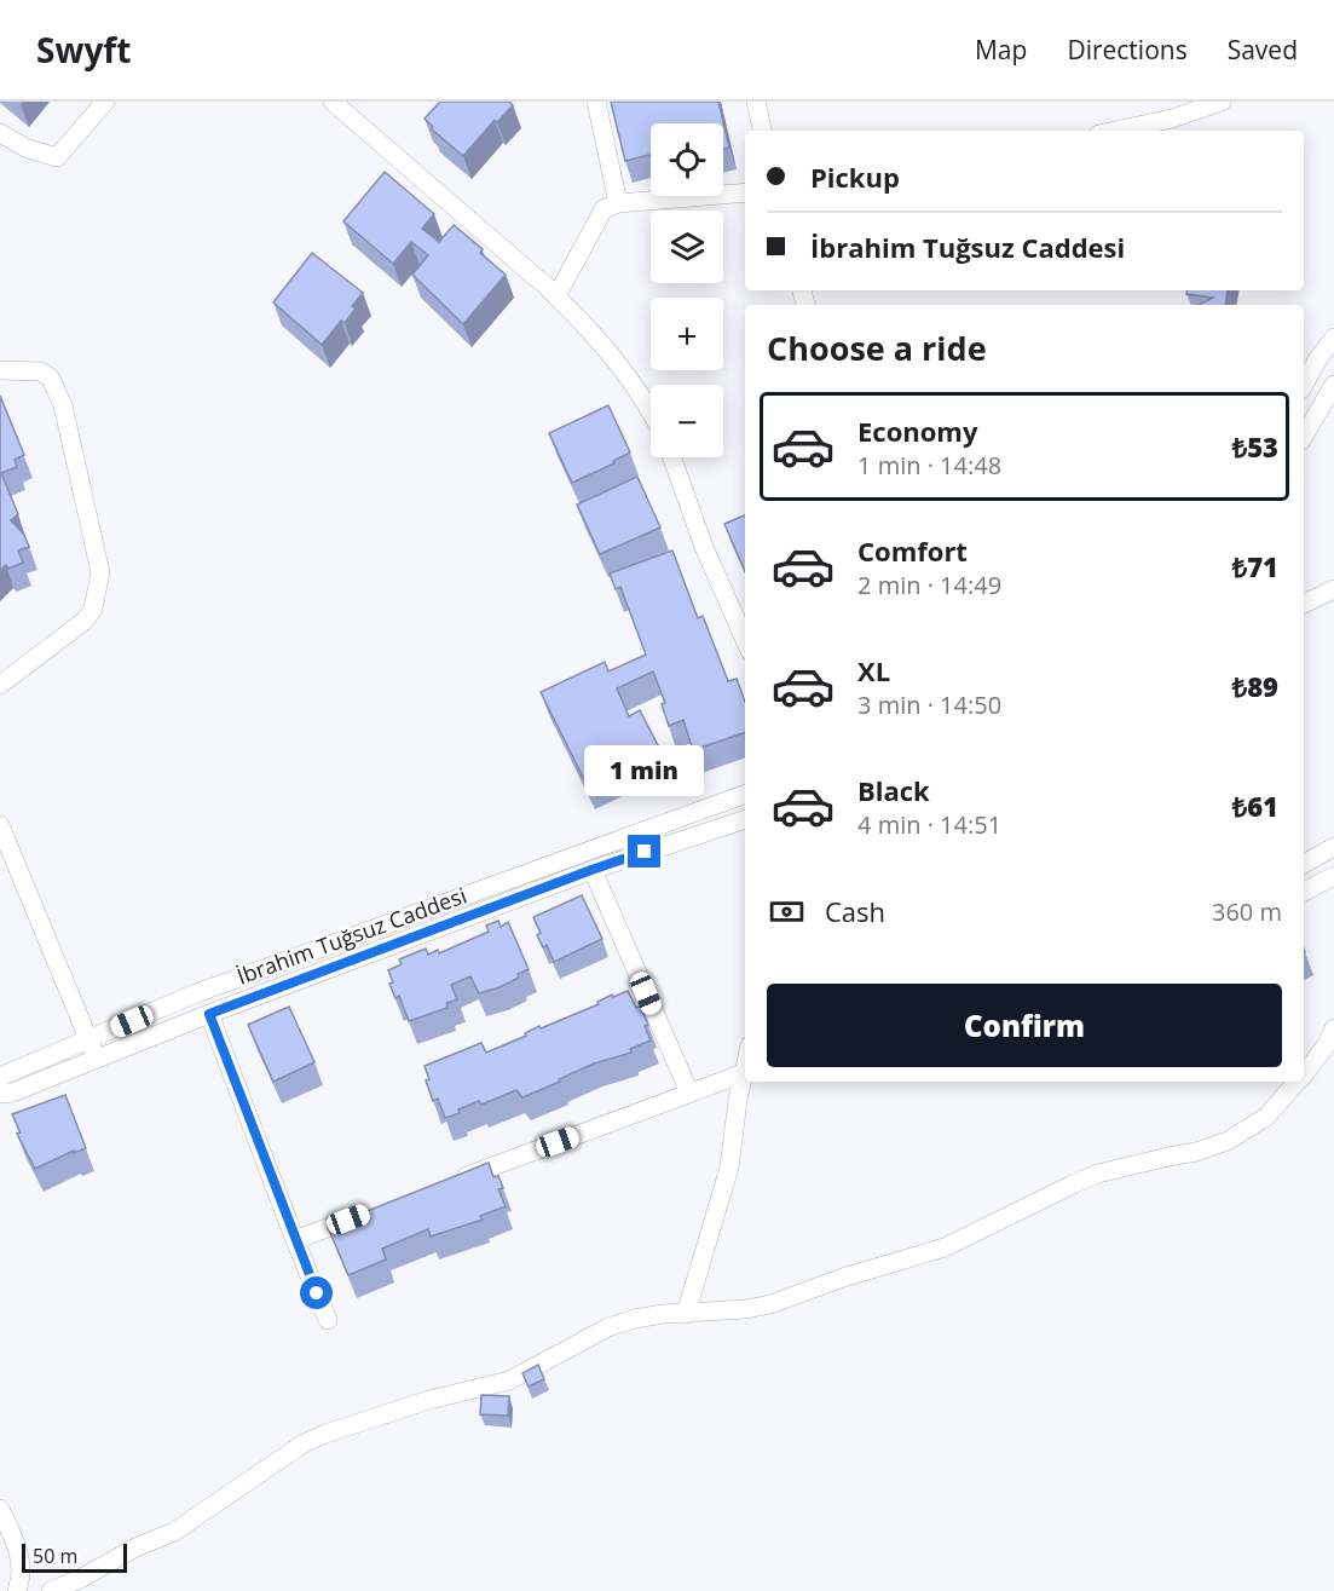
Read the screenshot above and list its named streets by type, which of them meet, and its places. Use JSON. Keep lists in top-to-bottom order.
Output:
{
  "streets": {
    "street": ["İbrahim Tuğsuz Caddesi"]
  },
  "scale_bar": "50 m",
  "page": {
    "header": "Swyft",
    "nav": ["Map", "Directions", "Saved"],
    "map_buttons": ["+", "−"],
    "banner": ["Pickup", "İbrahim Tuğsuz Caddesi"],
    "heading": "Choose a ride",
    "list": [
      {
        "name": "Economy",
        "note": "1 min · 14:48",
        "value": "₺53"
      },
      {
        "name": "Comfort",
        "note": "2 min · 14:49",
        "value": "₺71"
      },
      {
        "name": "XL",
        "note": "3 min · 14:50",
        "value": "₺89"
      },
      {
        "name": "Black",
        "note": "4 min · 14:51",
        "value": "₺61"
      }
    ],
    "bubble": "1 min",
    "pay": ["Cash", "360 m"],
    "buttons": "Confirm",
    "scale": "50 m"
  }
}
